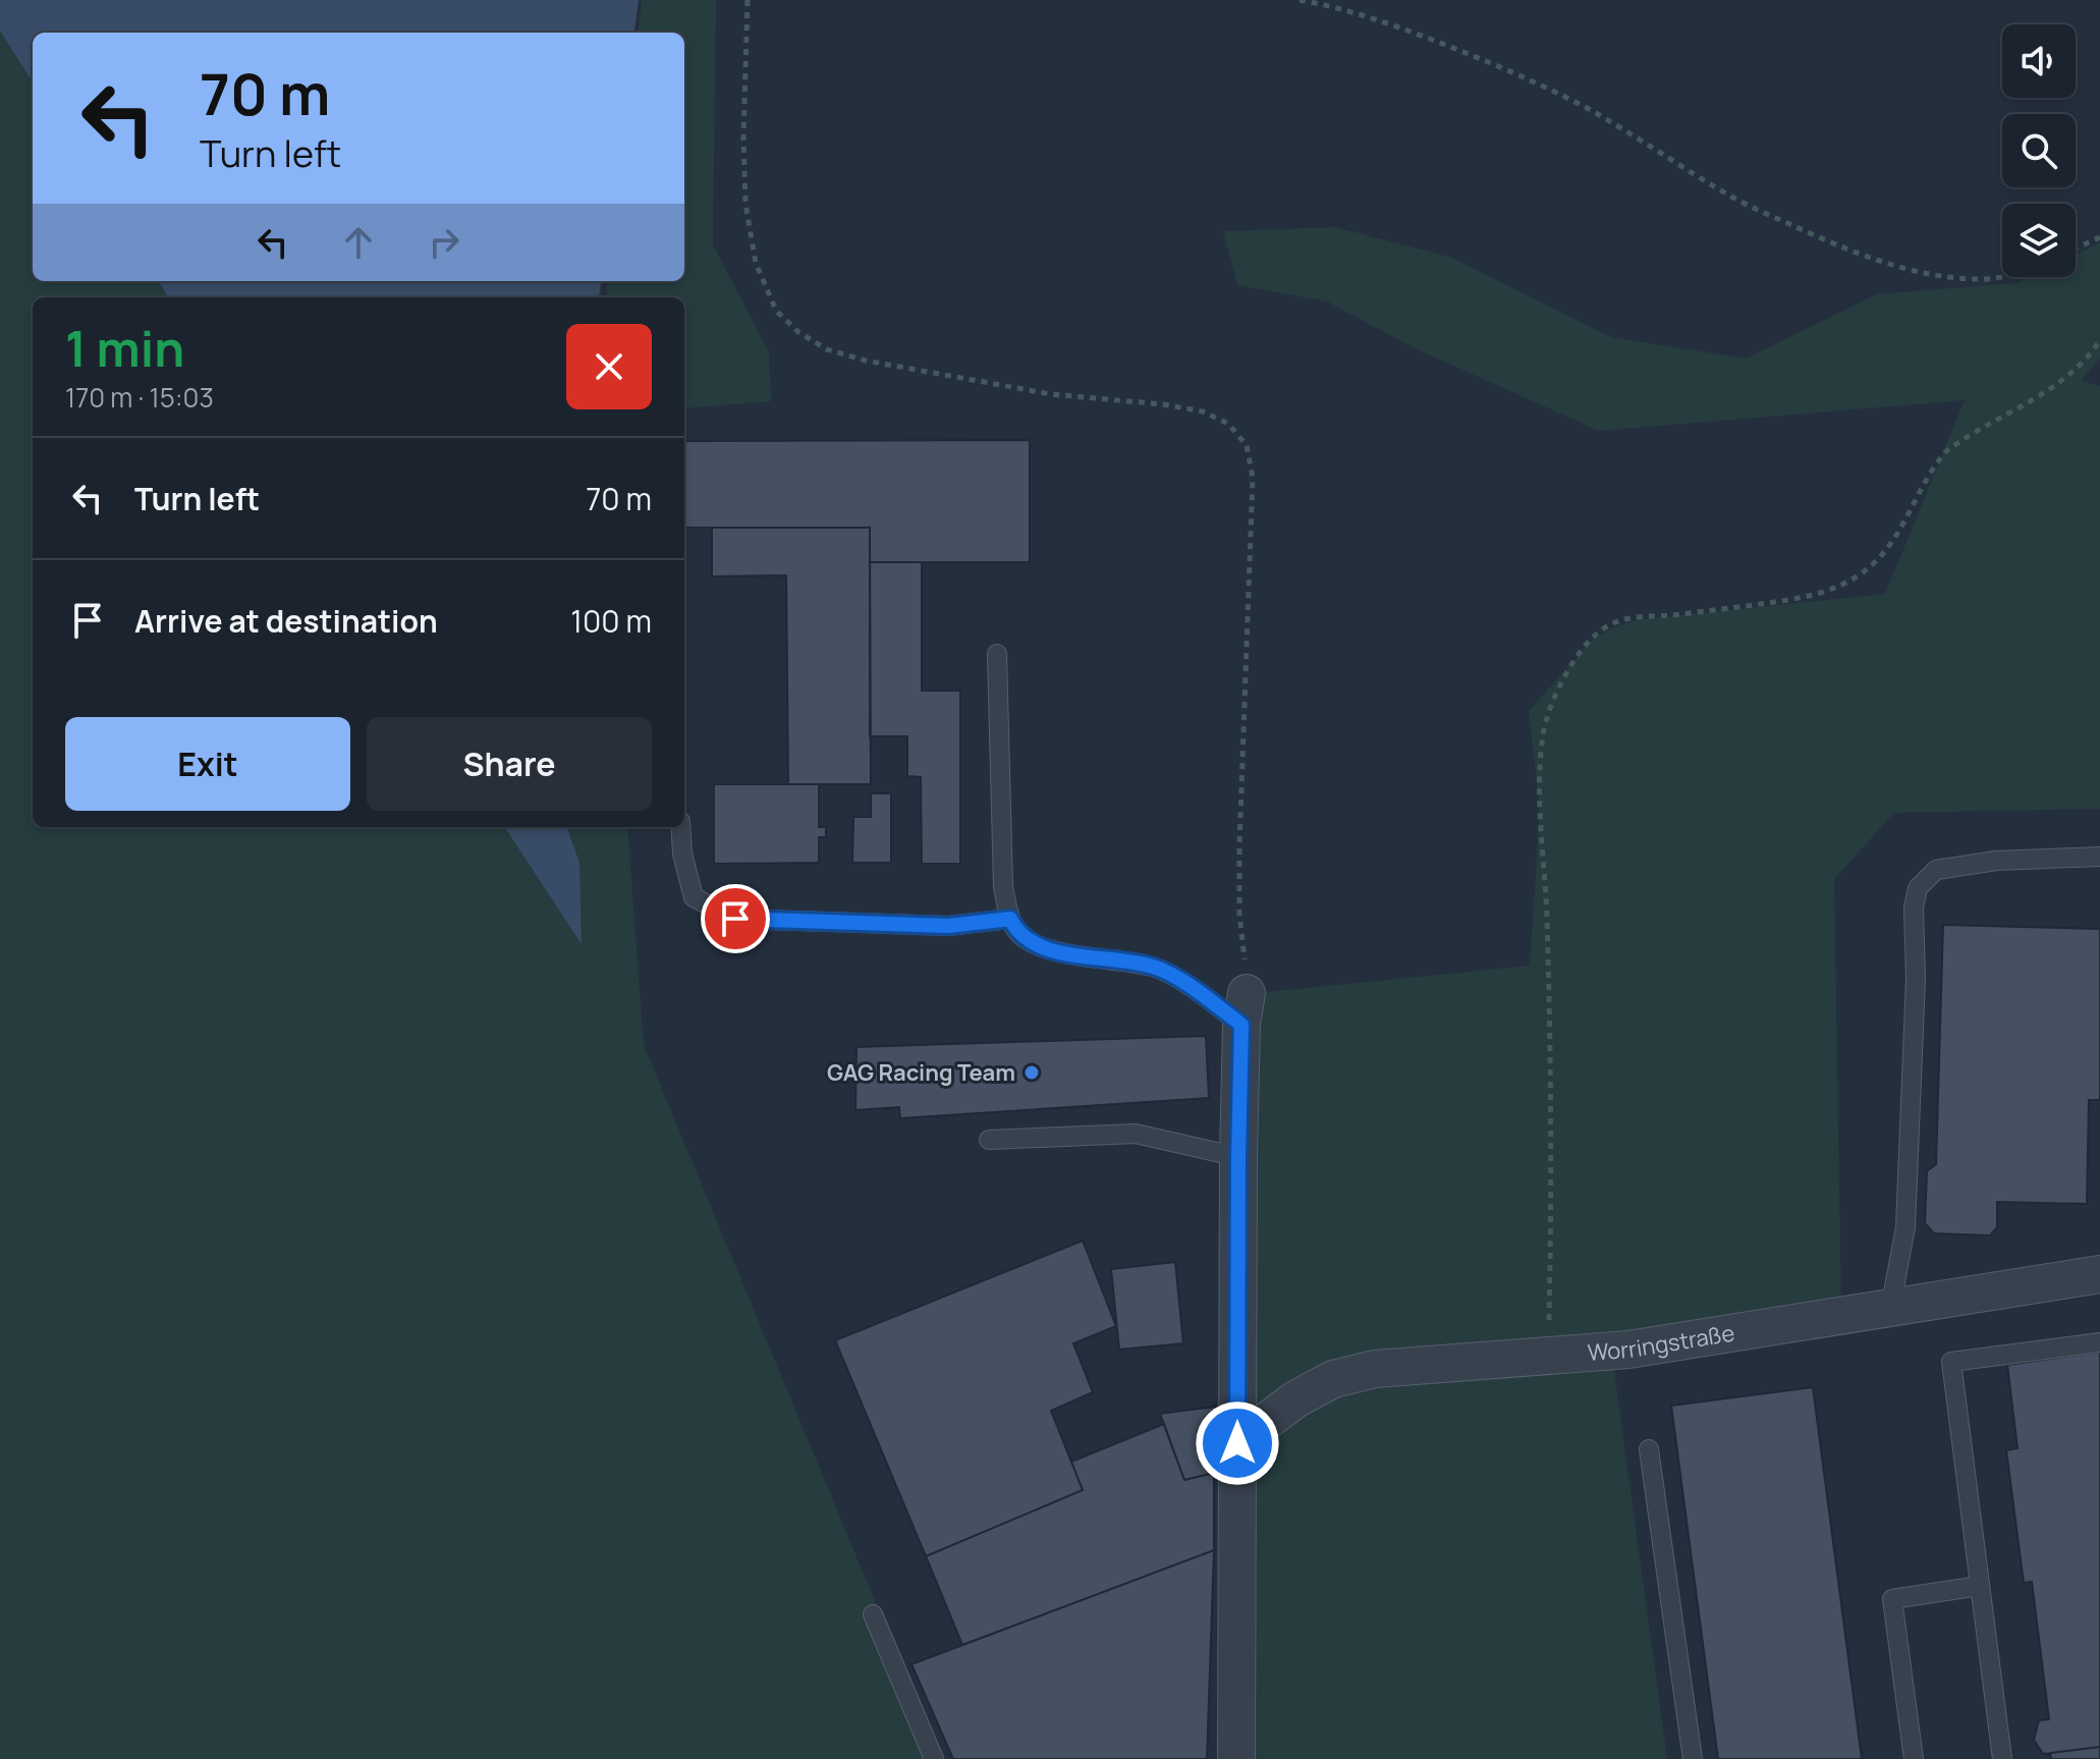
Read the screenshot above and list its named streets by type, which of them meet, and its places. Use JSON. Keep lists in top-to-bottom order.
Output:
{
  "streets": {
    "street": ["Worringstraße"]
  },
  "places": ["GAG Racing Team"],
  "page": {
    "turn": ["70 m", "Turn left"],
    "heading": ["1 min", "170 m · 15:03"],
    "list": [
      {
        "name": "Turn left",
        "value": "70 m"
      },
      {
        "name": "Arrive at destination",
        "value": "100 m"
      }
    ],
    "buttons": ["Exit", "Share"]
  }
}
